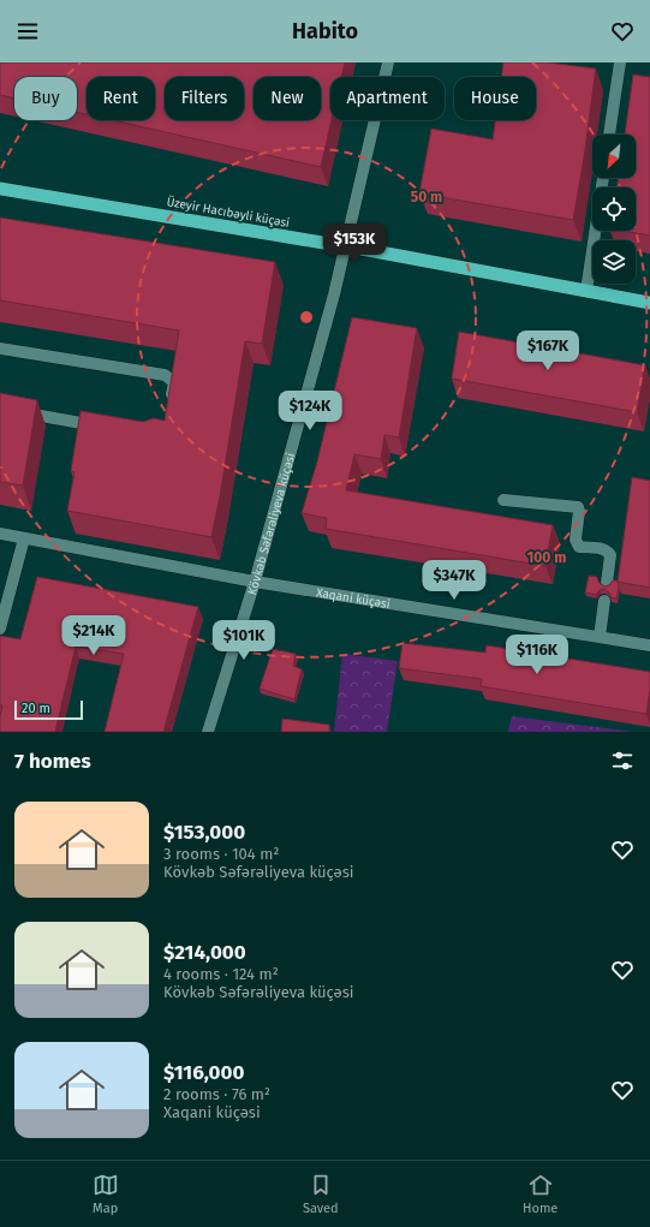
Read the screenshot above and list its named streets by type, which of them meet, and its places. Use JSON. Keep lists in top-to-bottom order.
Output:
{
  "streets": {
    "highway": ["Üzeyir Hacıbəyli küçəsi"],
    "street": ["Kövkəb Səfərəliyeva küçəsi", "Xaqani küçəsi"]
  },
  "crossings": [
    ["Üzeyir Hacıbəyli küçəsi", "Kövkəb Səfərəliyeva küçəsi"],
    ["Kövkəb Səfərəliyeva küçəsi", "Xaqani küçəsi"]
  ],
  "scale_bar": "20 m",
  "north": "bottom left",
  "page": {
    "header": "Habito",
    "chip": [
      "Buy",
      "Rent",
      "Filters",
      "New",
      "Apartment",
      "House"
    ],
    "price": [
      "$153K",
      "$167K",
      "$124K",
      "$347K",
      "$214K",
      "$101K",
      "$116K"
    ],
    "scale": "20 m",
    "heading": "7 homes",
    "list": [
      {
        "name": "$153,000",
        "note": "3 rooms · 104 m² · Kövkəb Səfərəliyeva küçəsi"
      },
      {
        "name": "$214,000",
        "note": "4 rooms · 124 m² · Kövkəb Səfərəliyeva küçəsi"
      },
      {
        "name": "$116,000",
        "note": "2 rooms · 76 m² · Xaqani küçəsi"
      }
    ],
    "tabs": ["Map", "Saved", "Home"]
  },
  "rings": ["50 m", "100 m"]
}
